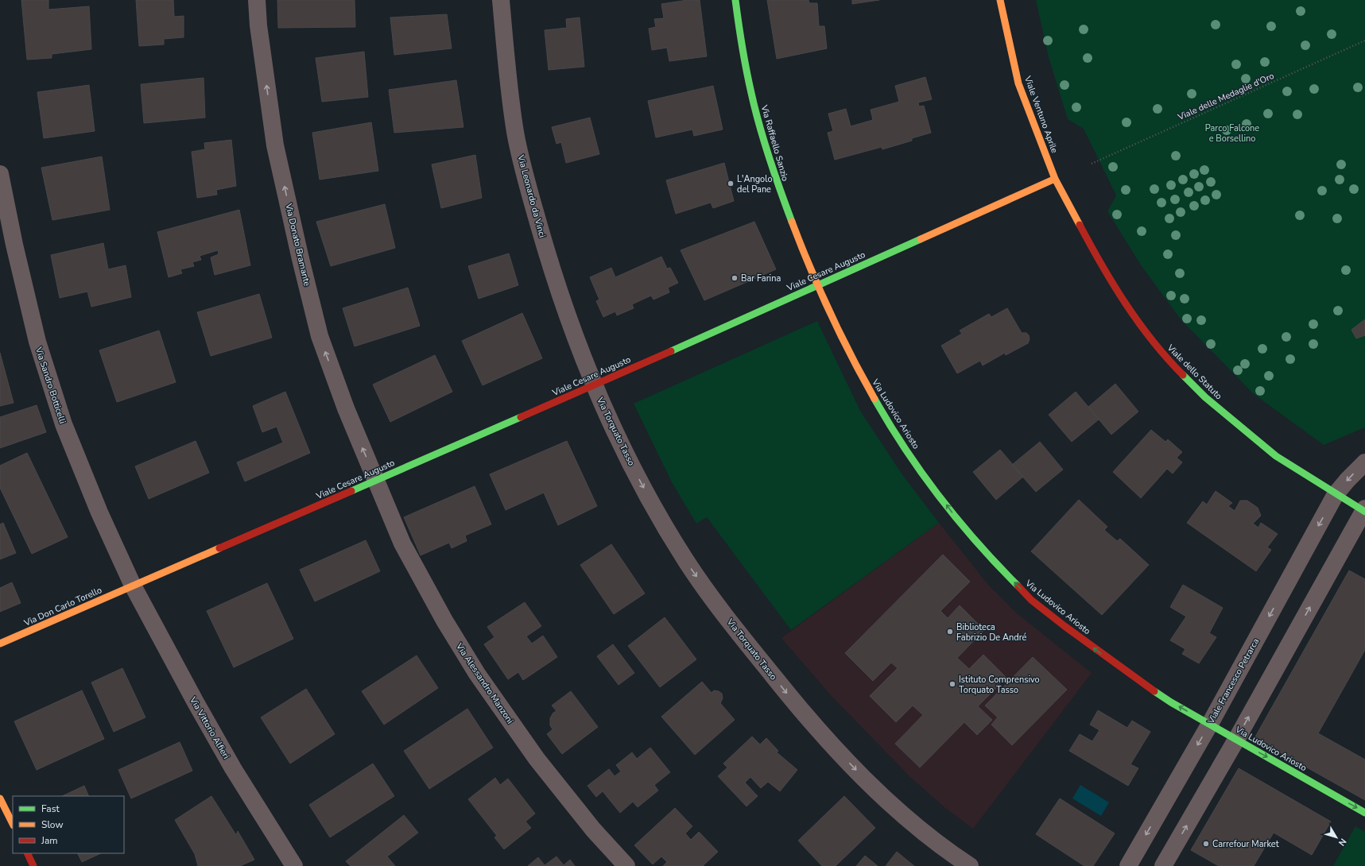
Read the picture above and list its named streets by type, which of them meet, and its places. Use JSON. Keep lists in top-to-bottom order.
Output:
{
  "streets": {
    "main road": [
      "Viale Ventuno Aprile",
      "Via Raffaello Sanzio",
      "Viale Cesare Augusto",
      "Viale dello Statuto",
      "Via Ludovico Ariosto",
      "Via Don Carlo Torello"
    ],
    "street": [
      "Via Leonardo da Vinci",
      "Via Donato Bramante",
      "Via Sandro Botticelli",
      "Via Torquato Tasso",
      "Viale Francesco Petrarca",
      "Via Alessandro Manzoni",
      "Via Vittorio Alfieri"
    ],
    "path": ["Viale delle Medaglie d'Oro"]
  },
  "crossings": [
    ["Viale Ventuno Aprile", "Viale Cesare Augusto"],
    ["Viale Ventuno Aprile", "Viale dello Statuto"],
    ["Via Raffaello Sanzio", "Viale Cesare Augusto"],
    ["Via Raffaello Sanzio", "Via Ludovico Ariosto"],
    ["Via Leonardo da Vinci", "Viale Cesare Augusto"],
    ["Via Leonardo da Vinci", "Via Torquato Tasso"],
    ["Via Donato Bramante", "Viale Cesare Augusto"],
    ["Via Donato Bramante", "Via Alessandro Manzoni"],
    ["Viale Cesare Augusto", "Viale dello Statuto"],
    ["Viale Cesare Augusto", "Via Sandro Botticelli"],
    ["Viale Cesare Augusto", "Via Ludovico Ariosto"],
    ["Viale Cesare Augusto", "Via Torquato Tasso"],
    ["Viale Cesare Augusto", "Via Don Carlo Torello"],
    ["Viale Cesare Augusto", "Via Alessandro Manzoni"],
    ["Viale Cesare Augusto", "Via Vittorio Alfieri"],
    ["Viale dello Statuto", "Viale Francesco Petrarca"],
    ["Via Sandro Botticelli", "Via Don Carlo Torello"],
    ["Via Sandro Botticelli", "Via Vittorio Alfieri"],
    ["Via Ludovico Ariosto", "Viale Francesco Petrarca"],
    ["Via Don Carlo Torello", "Via Vittorio Alfieri"]
  ],
  "one_way": ["Via Donato Bramante", "Via Torquato Tasso"],
  "parks": ["Parco Falcone e Borsellino"],
  "places": [
    "L'Angolo del Pane",
    "Bar Farina",
    "Biblioteca Fabrizio De André",
    "Istituto Comprensivo Torquato Tasso",
    "Carrefour Market"
  ],
  "legend": ["Fast", "Slow", "Jam"],
  "north": "bottom right"
}
